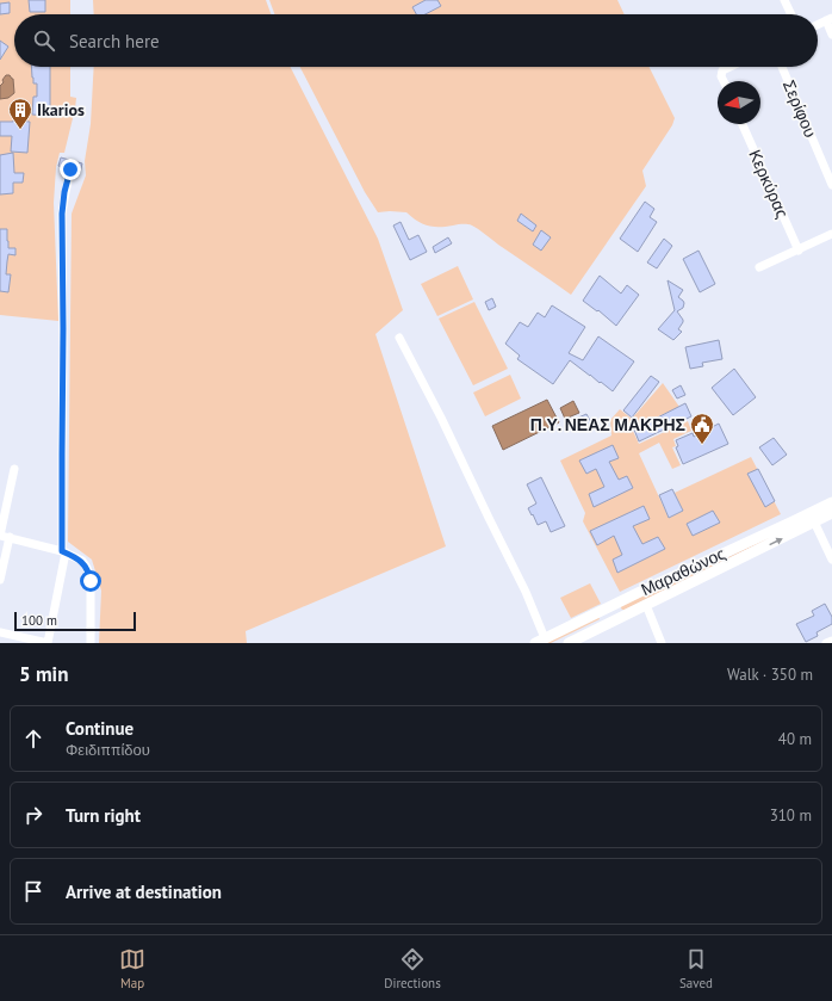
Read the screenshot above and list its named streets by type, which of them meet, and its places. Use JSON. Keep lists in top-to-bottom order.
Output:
{
  "streets": {
    "main road": ["Μαραθώνος"],
    "street": ["Σερίφου", "Κερκύρας"]
  },
  "places": {
    "building": ["Ikarios"],
    "public building": ["Π.Υ. ΝΕΑΣ ΜΑΚΡΗΣ"]
  },
  "scale_bar": "100 m",
  "north": "left",
  "page": {
    "search": "Search here",
    "scale": "100 m",
    "heading": ["5 min", "Walk · 350 m"],
    "list": [
      ["Continue", "Φειδιππίδου", "40 m"],
      ["Turn right", "310 m"],
      "Arrive at destination"
    ],
    "nav": ["Map", "Directions", "Saved"]
  }
}
